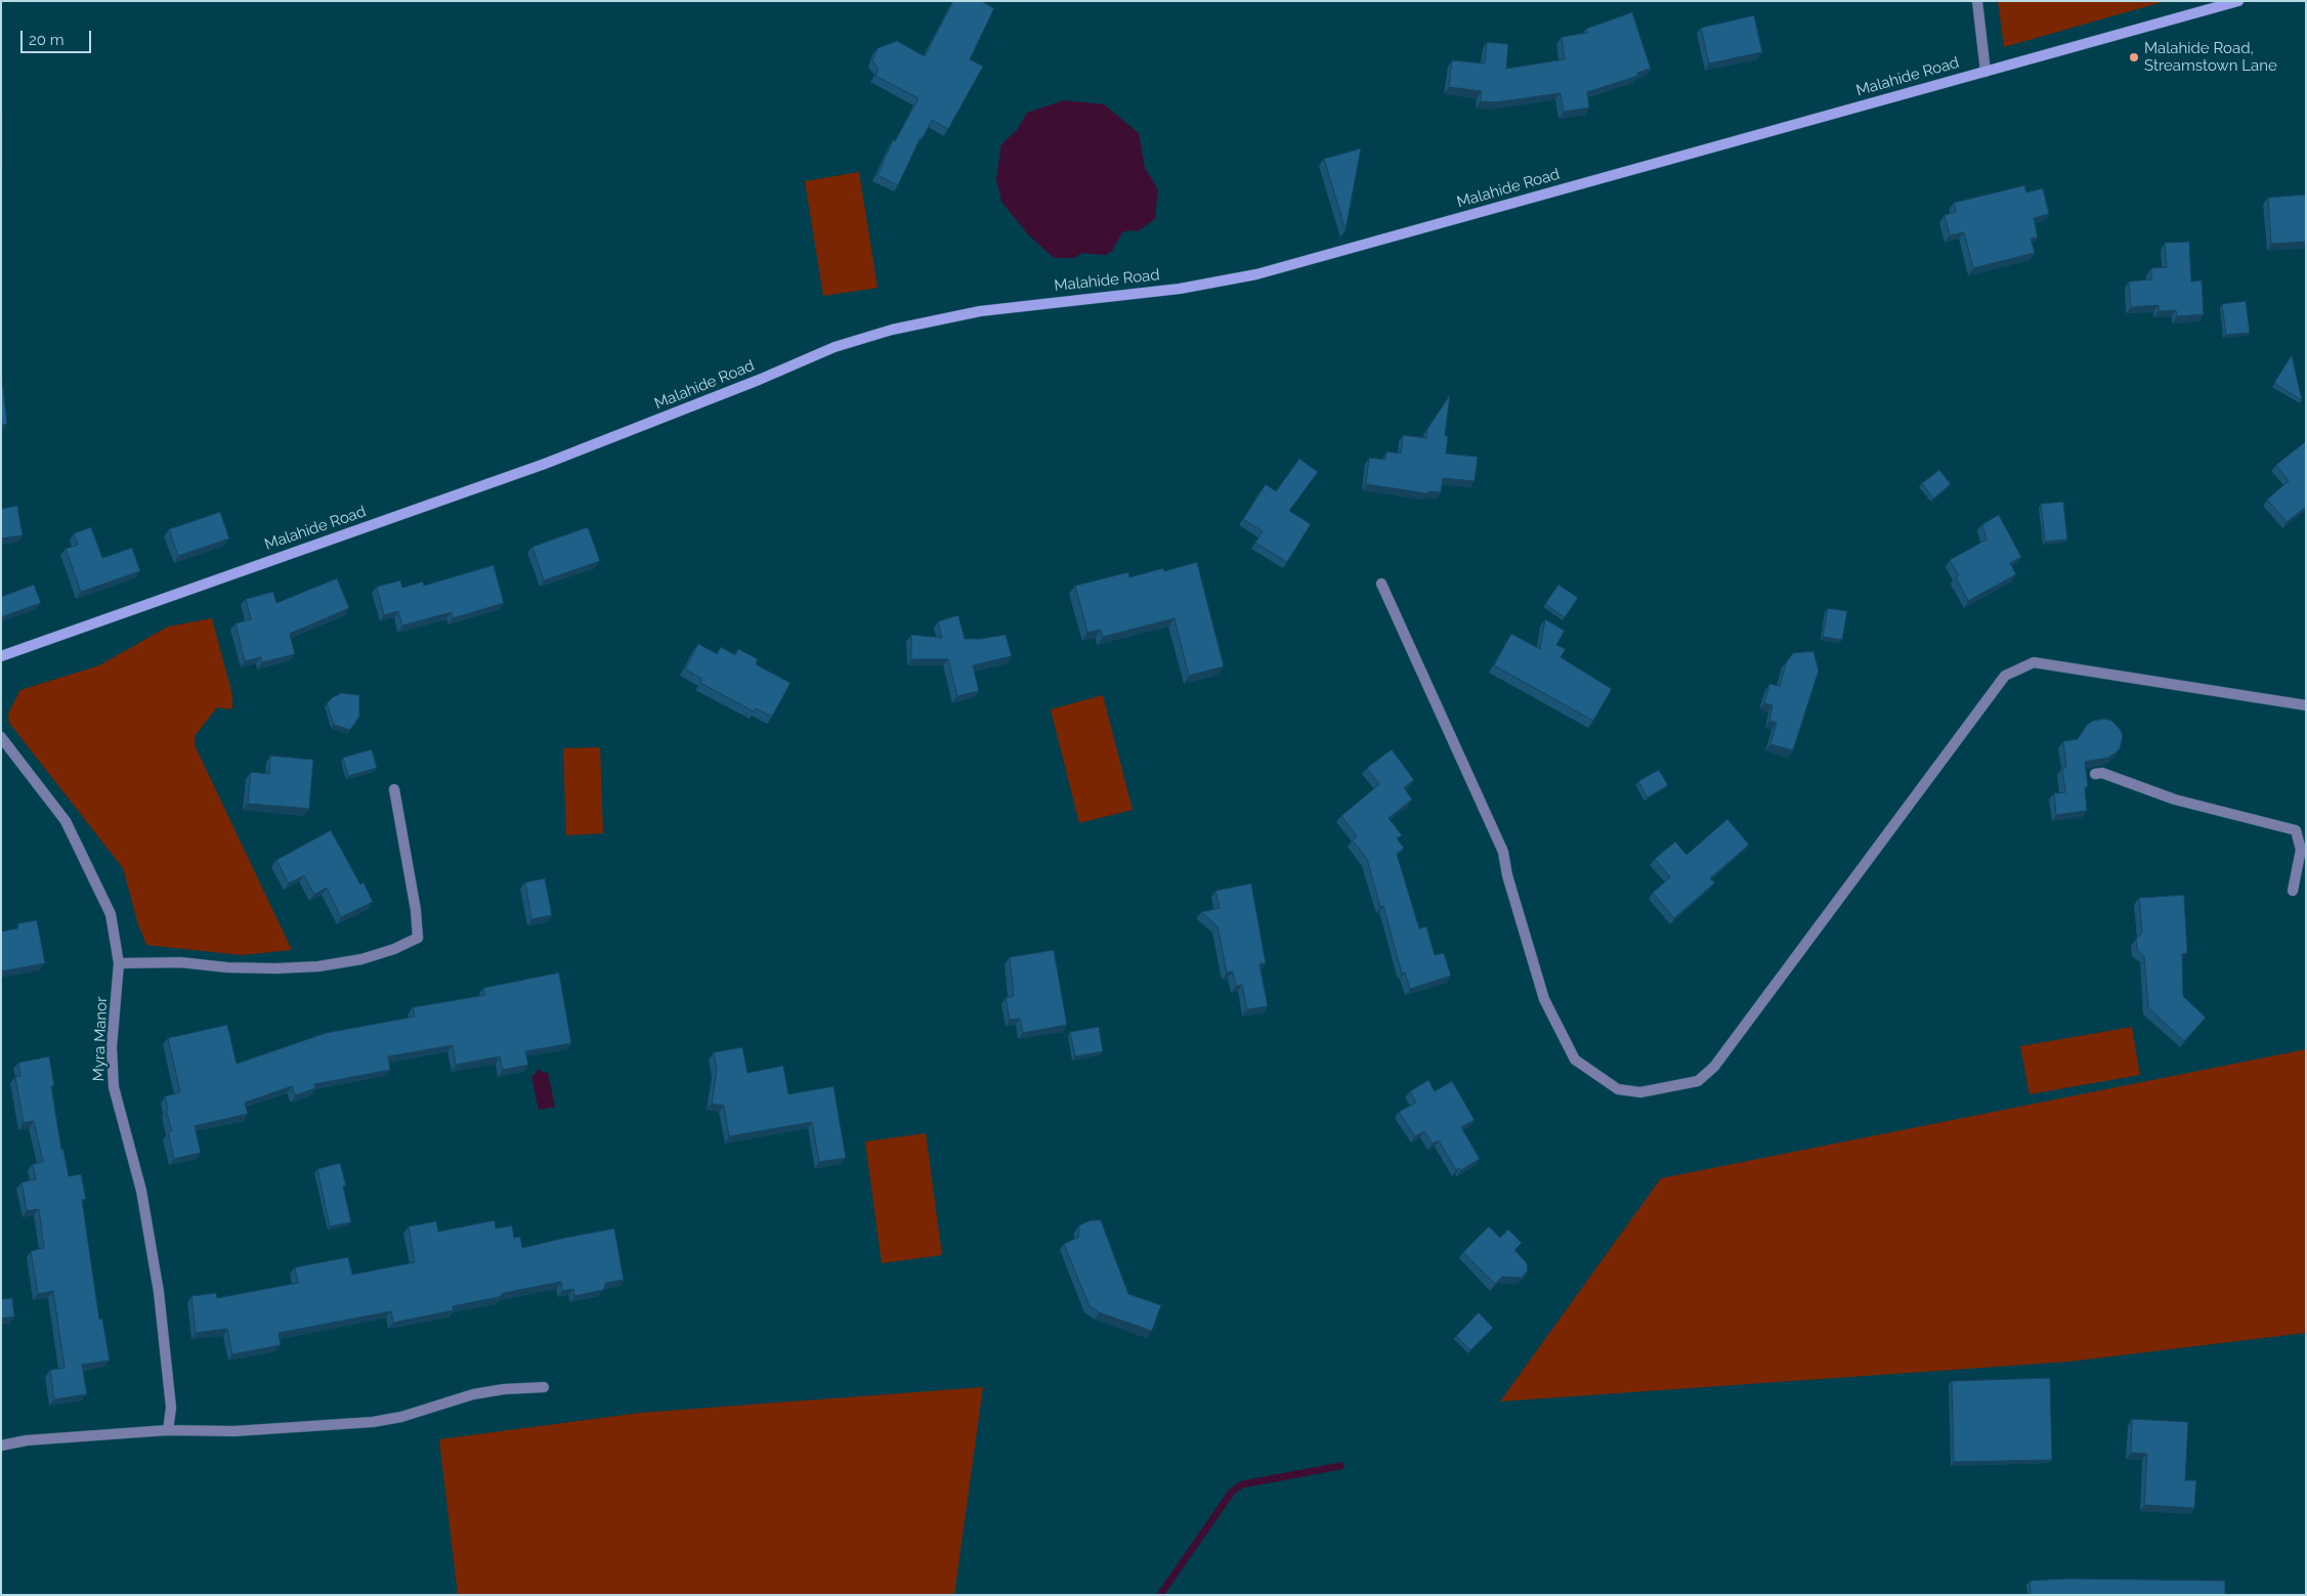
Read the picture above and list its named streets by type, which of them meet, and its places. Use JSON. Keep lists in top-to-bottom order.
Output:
{
  "streets": {
    "main road": ["Malahide Road"],
    "street": ["Myra Manor"]
  },
  "places": ["Malahide Road, Streamstown Lane"],
  "scale_bar": "20 m"
}
